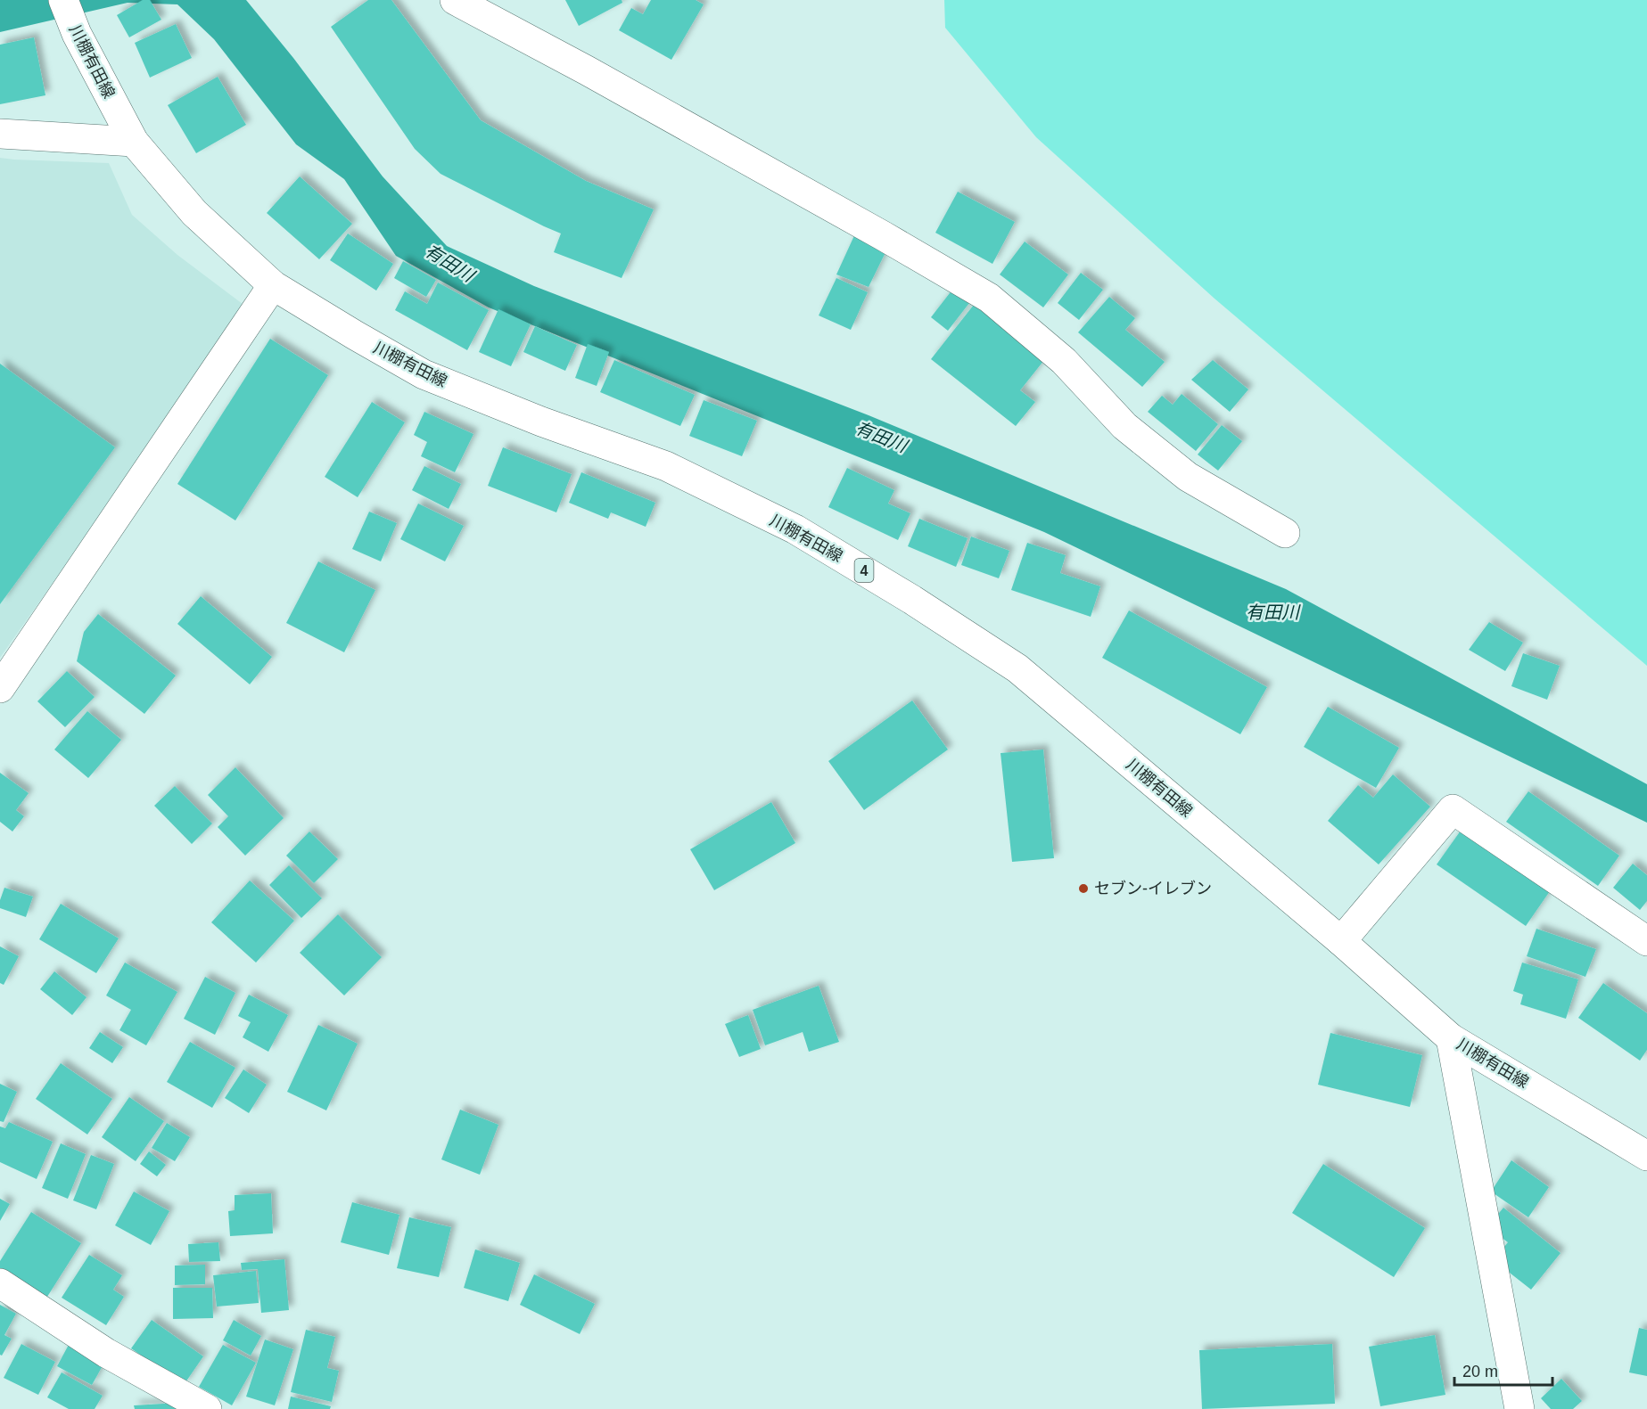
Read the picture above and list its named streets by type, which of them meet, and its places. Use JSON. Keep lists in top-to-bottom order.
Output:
{
  "streets": {
    "street": ["川棚有田線", "4"]
  },
  "water": ["有田川"],
  "places": ["セブン-イレブン"],
  "scale_bar": "20 m"
}
